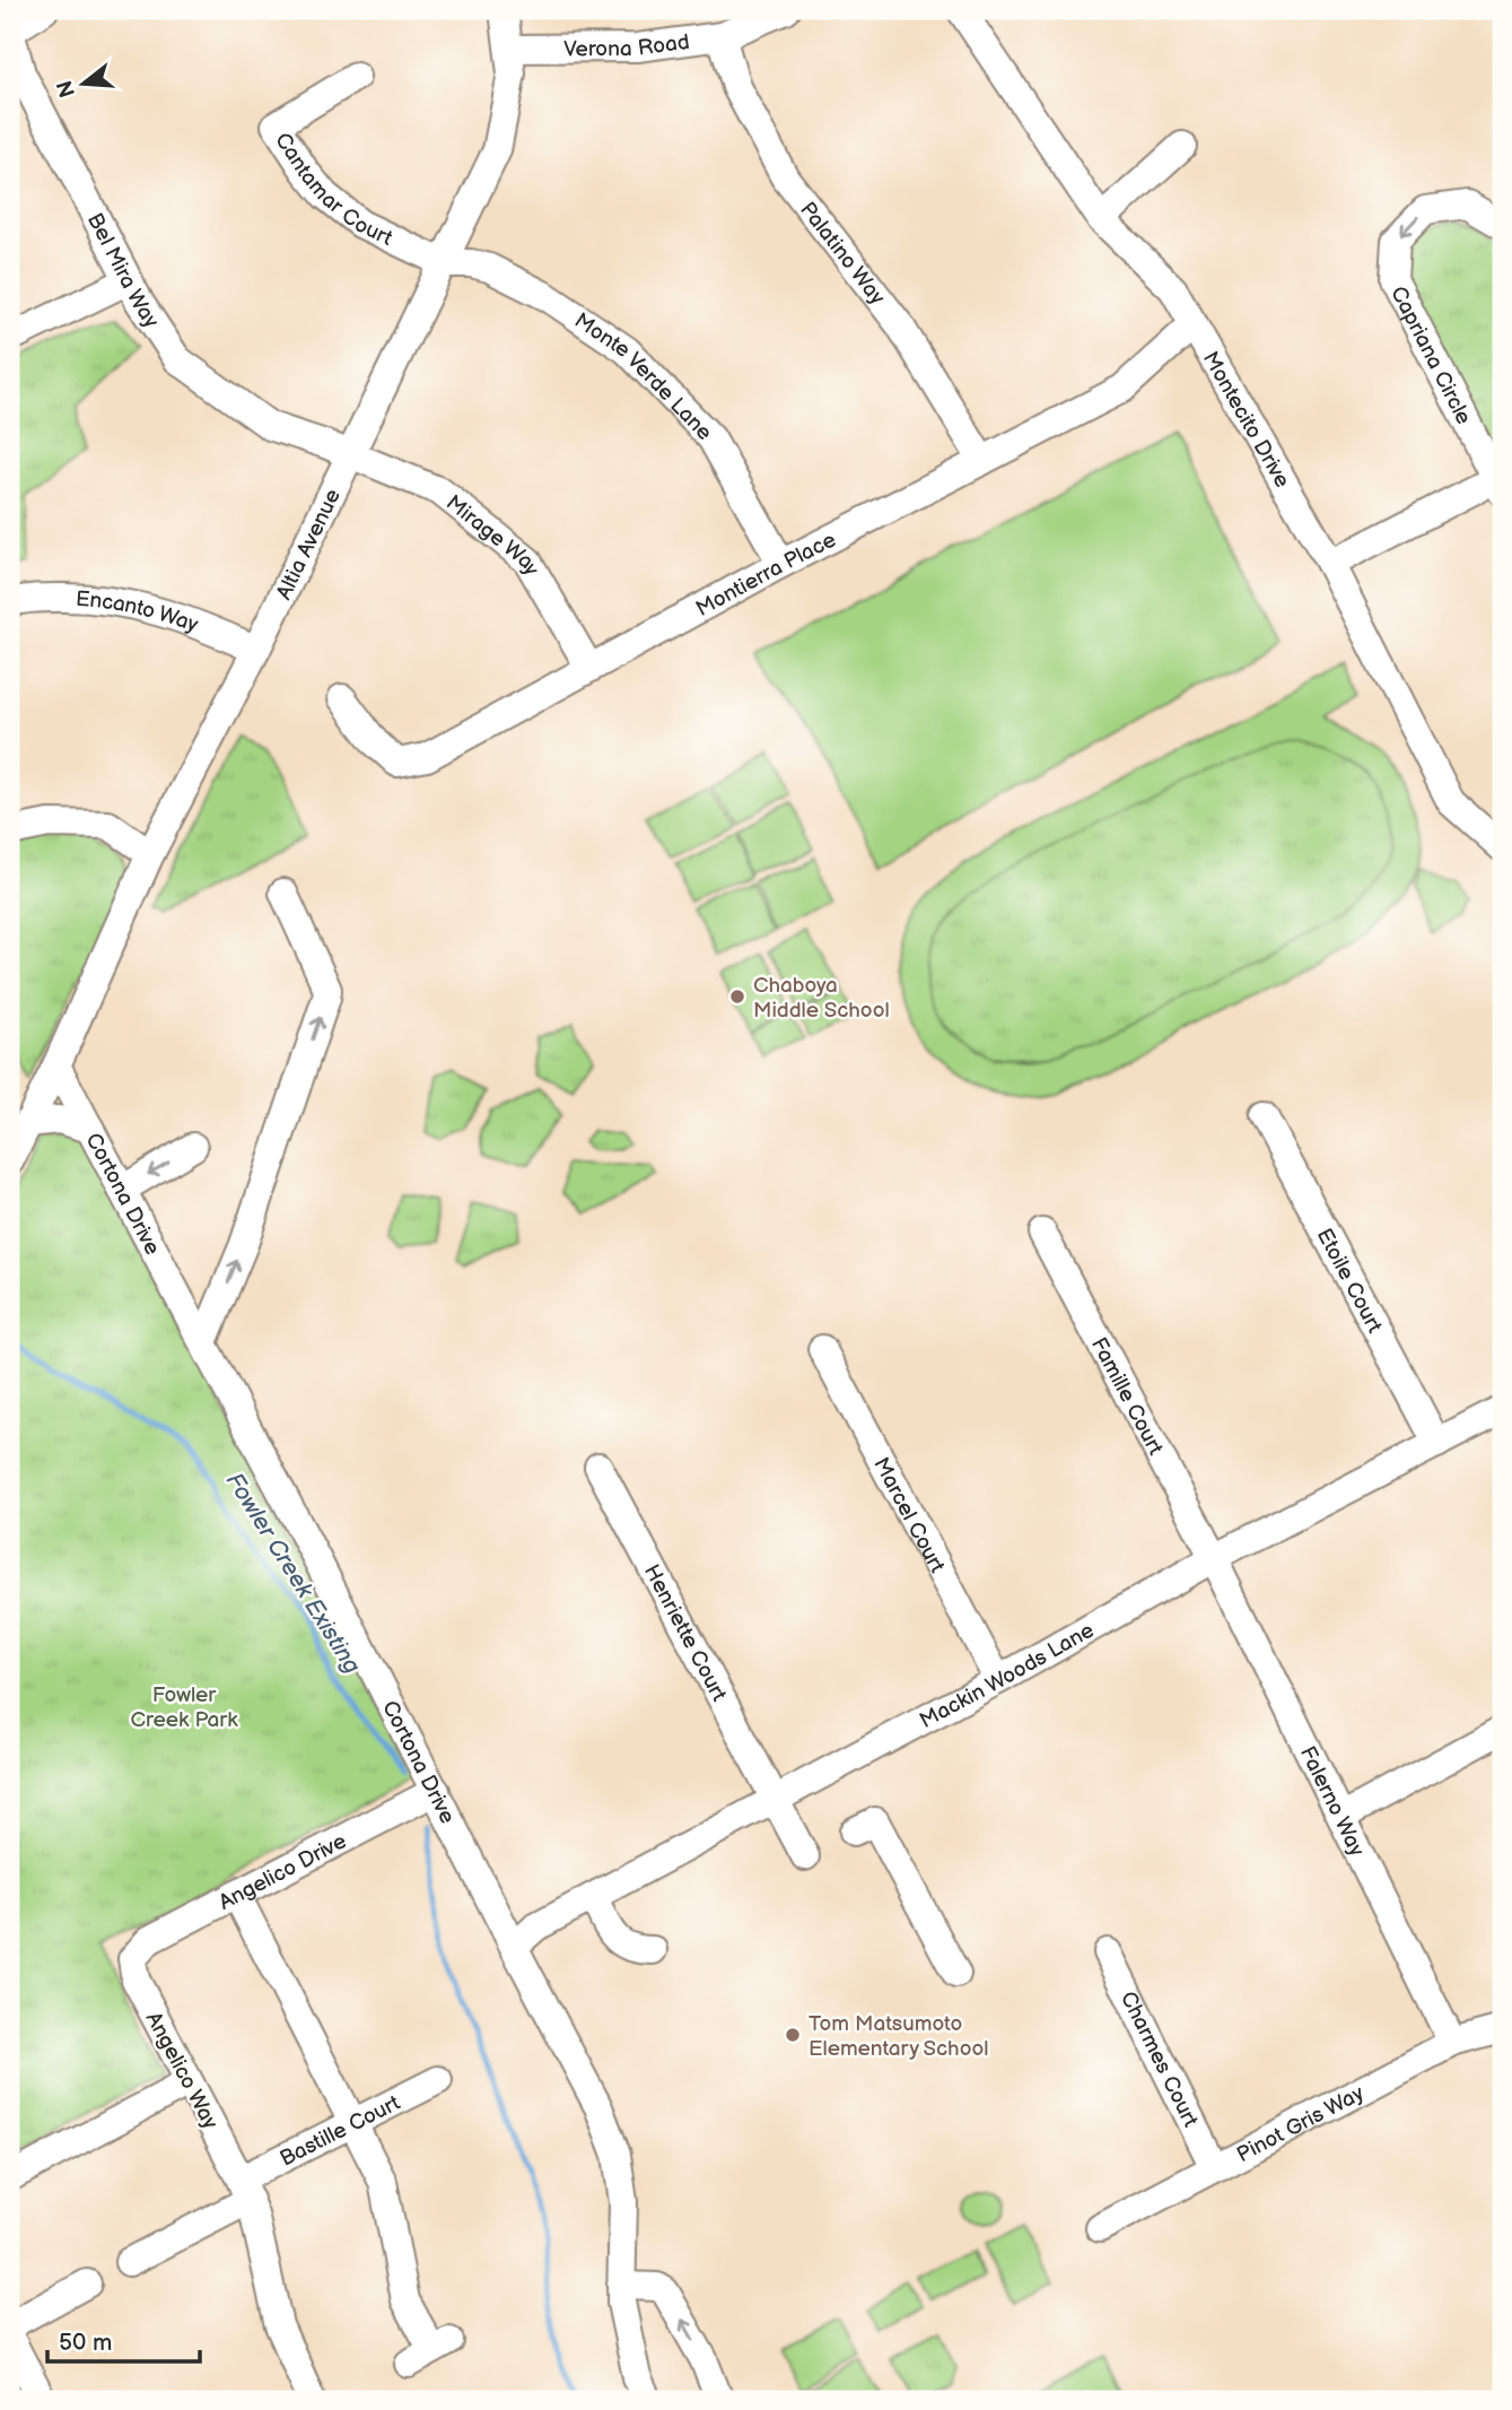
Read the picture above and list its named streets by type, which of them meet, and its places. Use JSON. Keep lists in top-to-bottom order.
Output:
{
  "streets": {
    "street": [
      "Verona Road",
      "Cantamar Court",
      "Palatino Way",
      "Bel Mira Way",
      "Capriana Circle",
      "Monte Verde Lane",
      "Montecito Drive",
      "Mirage Way",
      "Altia Avenue",
      "Montierra Place",
      "Encanto Way",
      "Cortona Drive",
      "Etoile Court",
      "Famille Court",
      "Marcel Court",
      "Henriette Court",
      "Mackin Woods Lane",
      "Falerno Way",
      "Angelico Drive",
      "Charmes Court",
      "Angelico Way",
      "Pinot Gris Way",
      "Bastille Court"
    ]
  },
  "crossings": [
    ["Verona Road", "Palatino Way"],
    ["Verona Road", "Altia Avenue"],
    ["Cantamar Court", "Monte Verde Lane"],
    ["Cantamar Court", "Altia Avenue"],
    ["Palatino Way", "Montierra Place"],
    ["Bel Mira Way", "Mirage Way"],
    ["Bel Mira Way", "Altia Avenue"],
    ["Monte Verde Lane", "Altia Avenue"],
    ["Monte Verde Lane", "Montierra Place"],
    ["Montecito Drive", "Montierra Place"],
    ["Mirage Way", "Altia Avenue"],
    ["Mirage Way", "Montierra Place"],
    ["Altia Avenue", "Encanto Way"],
    ["Altia Avenue", "Cortona Drive"],
    ["Cortona Drive", "Mackin Woods Lane"],
    ["Cortona Drive", "Angelico Drive"],
    ["Etoile Court", "Mackin Woods Lane"],
    ["Famille Court", "Mackin Woods Lane"],
    ["Famille Court", "Falerno Way"],
    ["Marcel Court", "Mackin Woods Lane"],
    ["Henriette Court", "Mackin Woods Lane"],
    ["Mackin Woods Lane", "Falerno Way"],
    ["Falerno Way", "Pinot Gris Way"],
    ["Angelico Drive", "Angelico Way"],
    ["Charmes Court", "Pinot Gris Way"],
    ["Angelico Way", "Bastille Court"]
  ],
  "water": ["Fowler Creek Existing"],
  "parks": ["Fowler Creek Park"],
  "places": ["Chaboya Middle School", "Tom Matsumoto Elementary School"],
  "scale_bar": "50 m",
  "north": "left"
}
